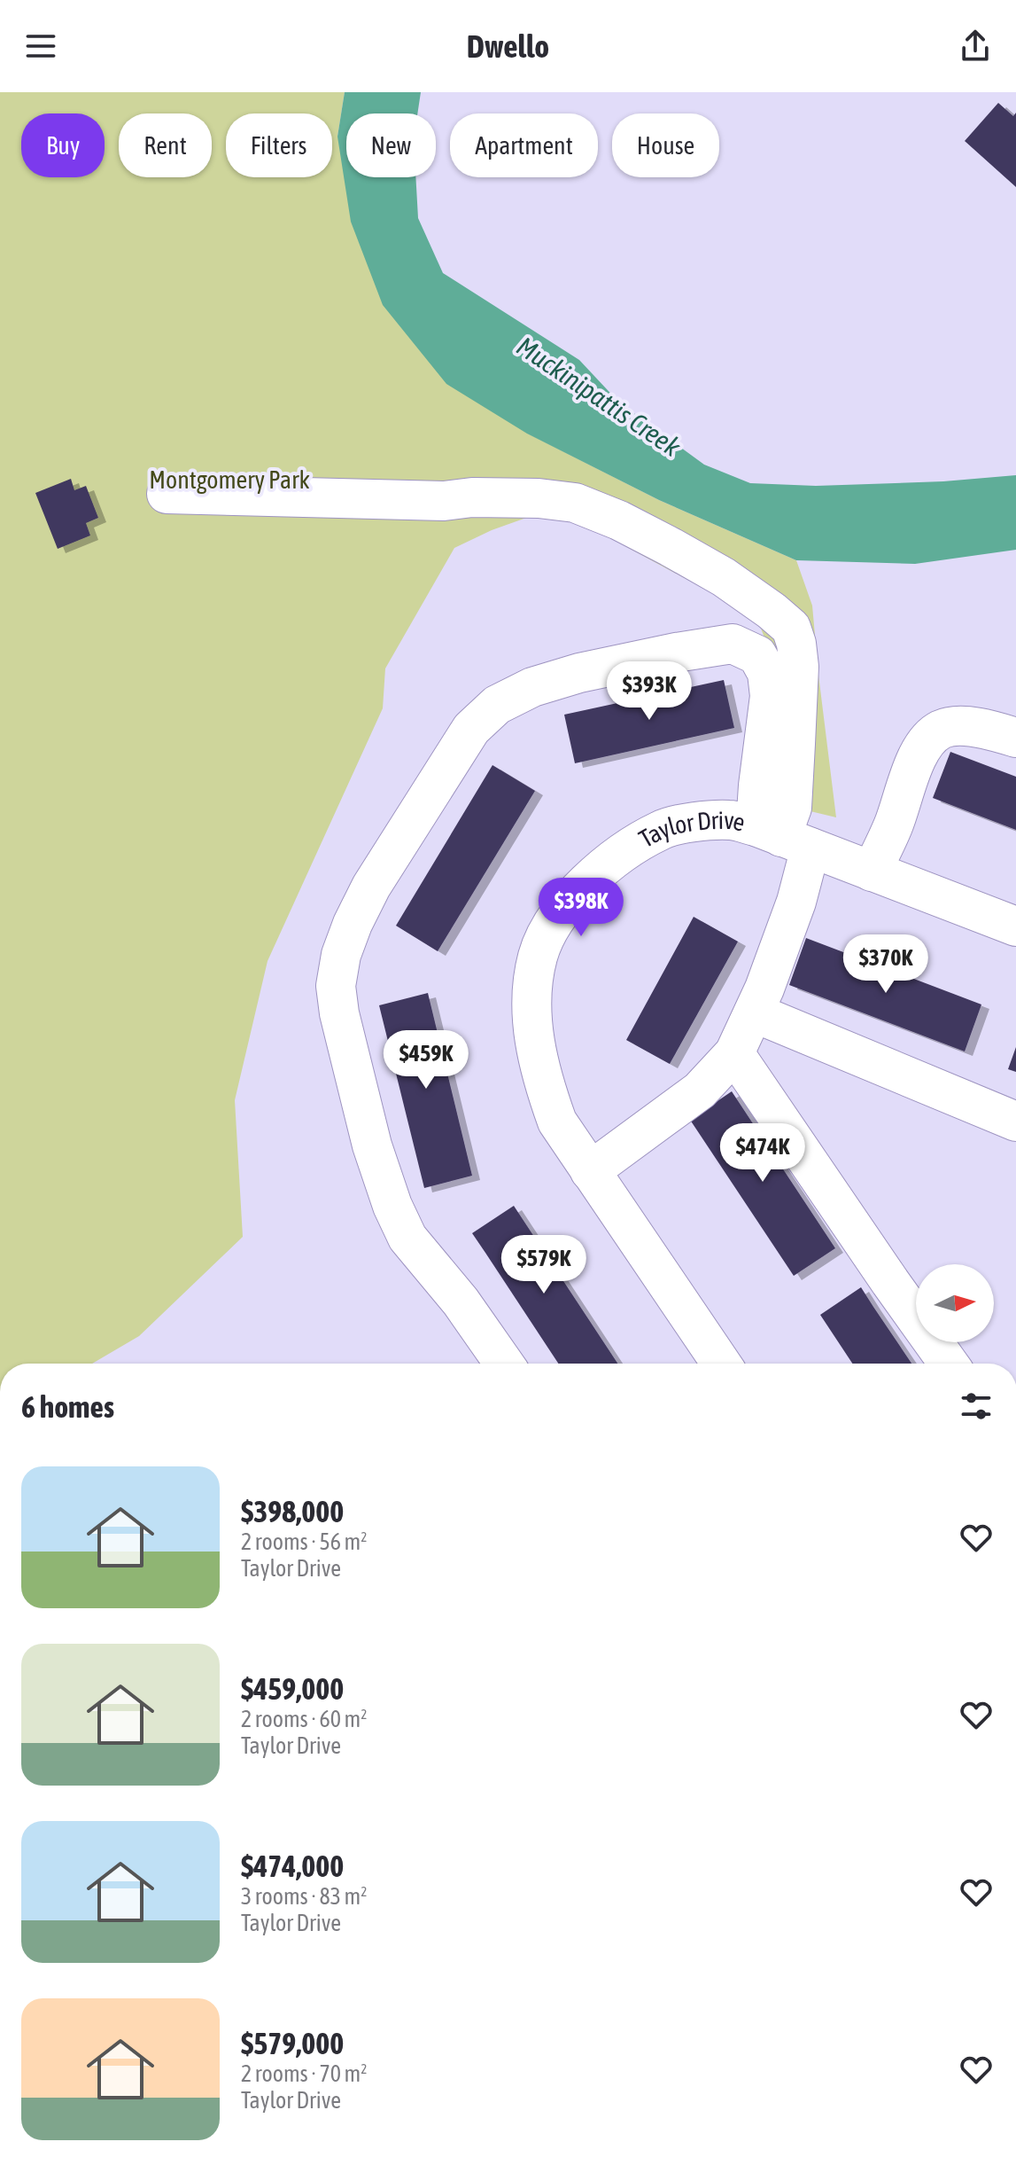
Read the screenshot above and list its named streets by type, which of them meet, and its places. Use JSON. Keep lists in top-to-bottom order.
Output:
{
  "streets": {
    "street": ["Taylor Drive"]
  },
  "water": ["Muckinipattis Creek"],
  "parks": ["Montgomery Park"],
  "north": "right",
  "page": {
    "header": "Dwello",
    "chip": [
      "Buy",
      "Rent",
      "Filters",
      "New",
      "Apartment",
      "House"
    ],
    "price": [
      "$393K",
      "$398K",
      "$370K",
      "$459K",
      "$474K",
      "$579K"
    ],
    "heading": "6 homes",
    "list": [
      {
        "name": "$398,000",
        "note": "2 rooms · 56 m² · Taylor Drive"
      },
      {
        "name": "$459,000",
        "note": "2 rooms · 60 m² · Taylor Drive"
      },
      {
        "name": "$474,000",
        "note": "3 rooms · 83 m² · Taylor Drive"
      },
      {
        "name": "$579,000",
        "note": "2 rooms · 70 m² · Taylor Drive"
      }
    ]
  }
}
